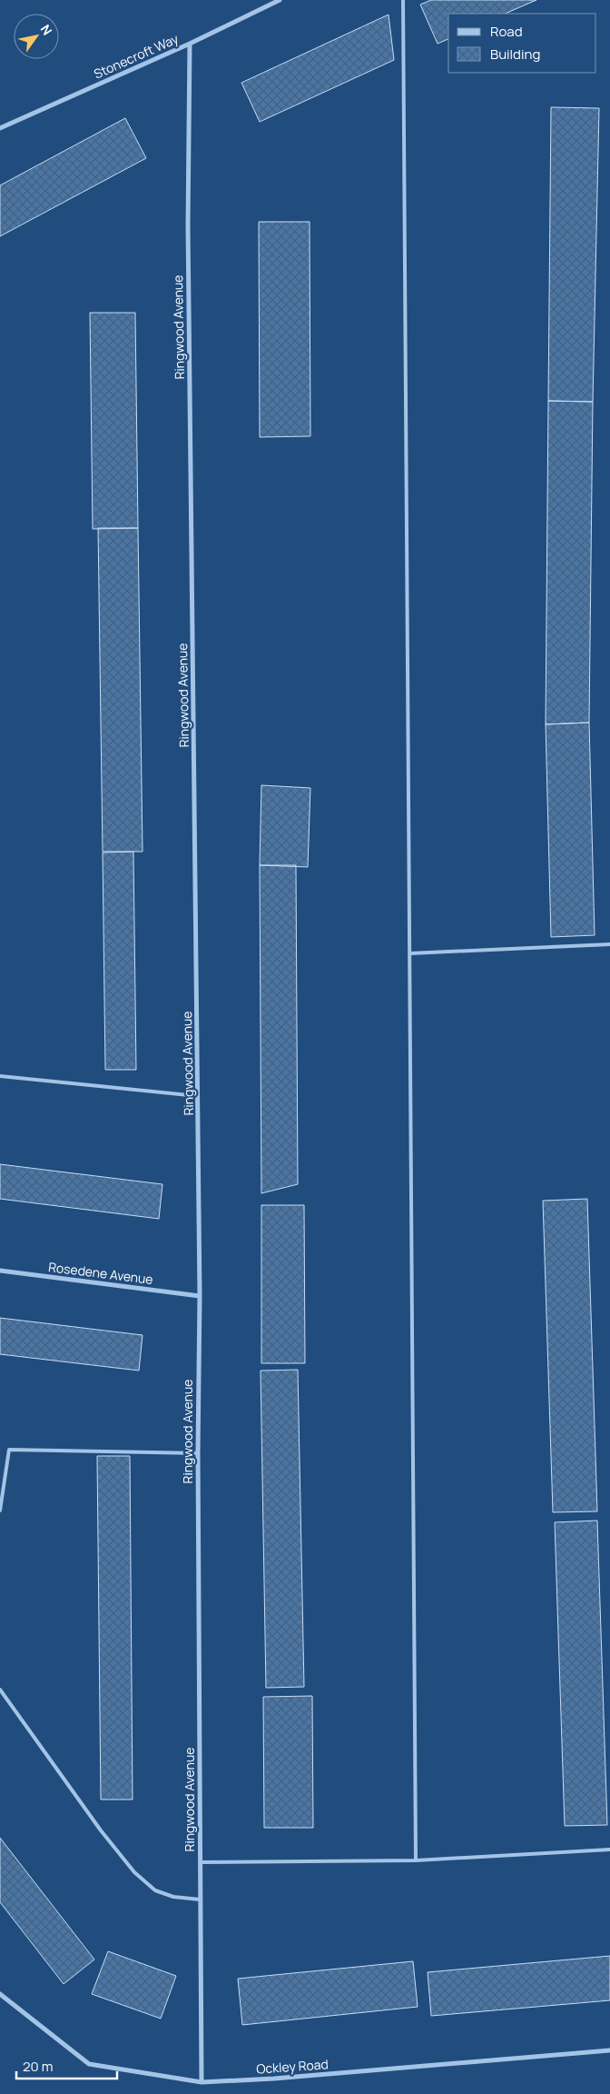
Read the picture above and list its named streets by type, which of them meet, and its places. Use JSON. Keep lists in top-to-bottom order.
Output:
{
  "streets": {
    "street": [
      "Stonecroft Way",
      "Ringwood Avenue",
      "Rosedene Avenue",
      "Ockley Road"
    ]
  },
  "crossings": [
    ["Stonecroft Way", "Ringwood Avenue"],
    ["Ringwood Avenue", "Rosedene Avenue"],
    ["Ringwood Avenue", "Ockley Road"]
  ],
  "legend": ["Road", "Building"],
  "scale_bar": "20 m",
  "north": "top right"
}
